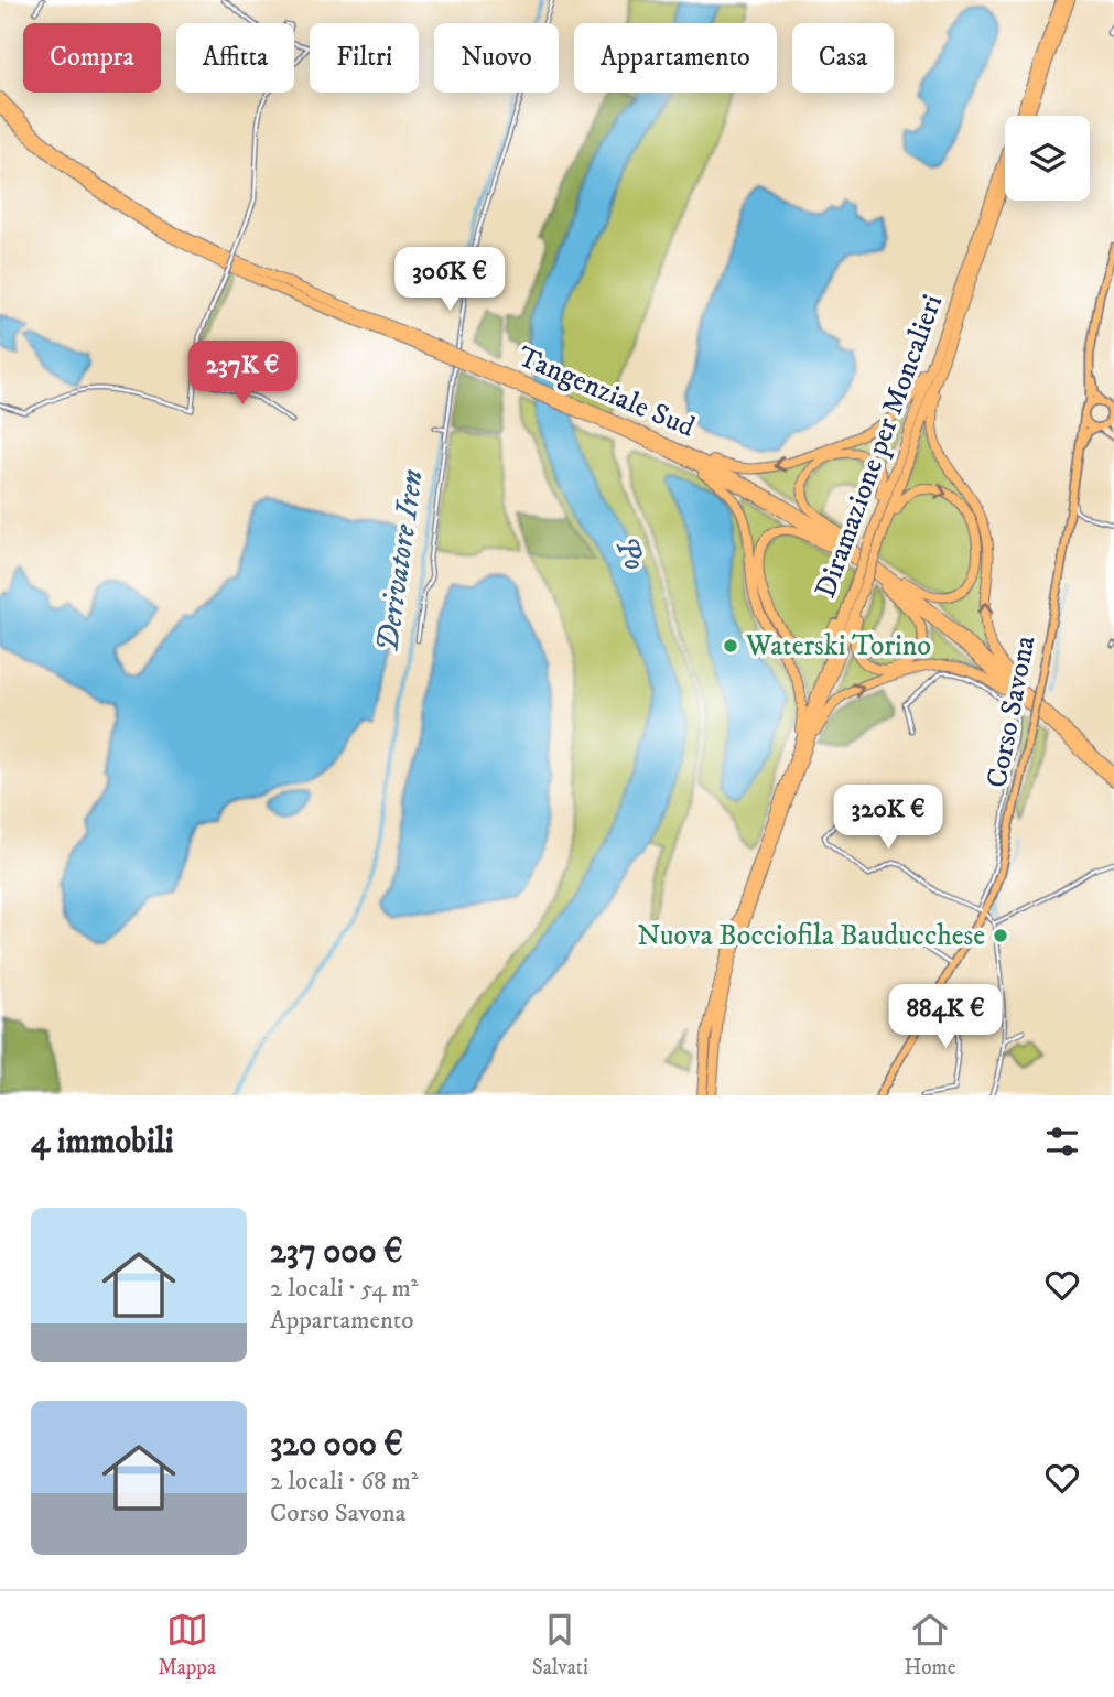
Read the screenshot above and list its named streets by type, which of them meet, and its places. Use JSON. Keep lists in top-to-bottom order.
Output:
{
  "streets": {
    "highway": ["Tangenziale Sud", "Diramazione per Moncalieri"],
    "main road": ["Corso Savona"]
  },
  "water": ["Po", "Derivatore Iren"],
  "places": ["Waterski Torino", "Nuova Bocciofila Bauducchese"],
  "page": {
    "chip": [
      "Compra",
      "Affitta",
      "Filtri",
      "Nuovo",
      "Appartamento",
      "Casa"
    ],
    "price": [
      "306K €",
      "237K €",
      "320K €",
      "884K €"
    ],
    "heading": "4 immobili",
    "list": [
      {
        "name": "237 000 €",
        "note": "2 locali · 54 m² · Appartamento"
      },
      {
        "name": "320 000 €",
        "note": "2 locali · 68 m² · Corso Savona"
      }
    ],
    "tabs": ["Mappa", "Salvati", "Home"]
  }
}
